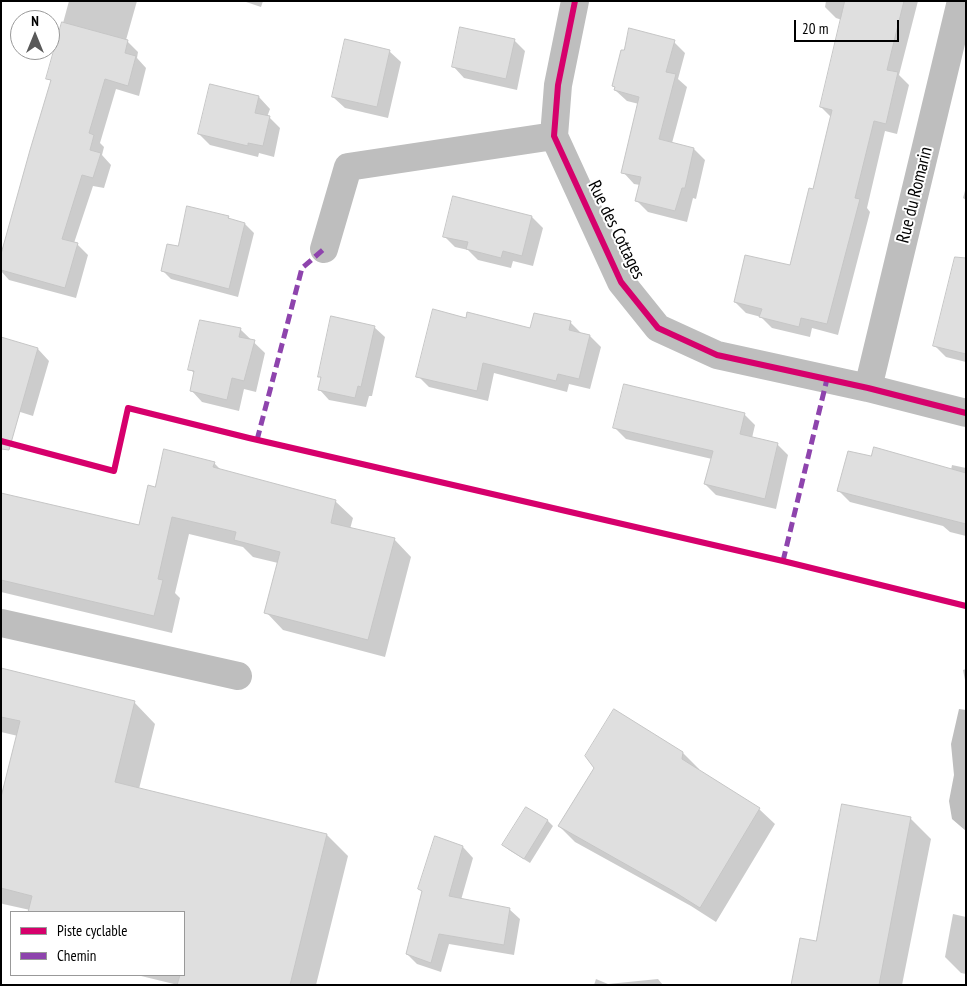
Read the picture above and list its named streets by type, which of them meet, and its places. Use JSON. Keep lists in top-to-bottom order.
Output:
{
  "streets": {
    "street": ["Rue du Romarin", "Rue des Cottages"]
  },
  "crossings": [
    ["Rue du Romarin", "Rue des Cottages"]
  ],
  "legend": ["Piste cyclable", "Chemin"],
  "scale_bar": "20 m",
  "north": "top"
}
